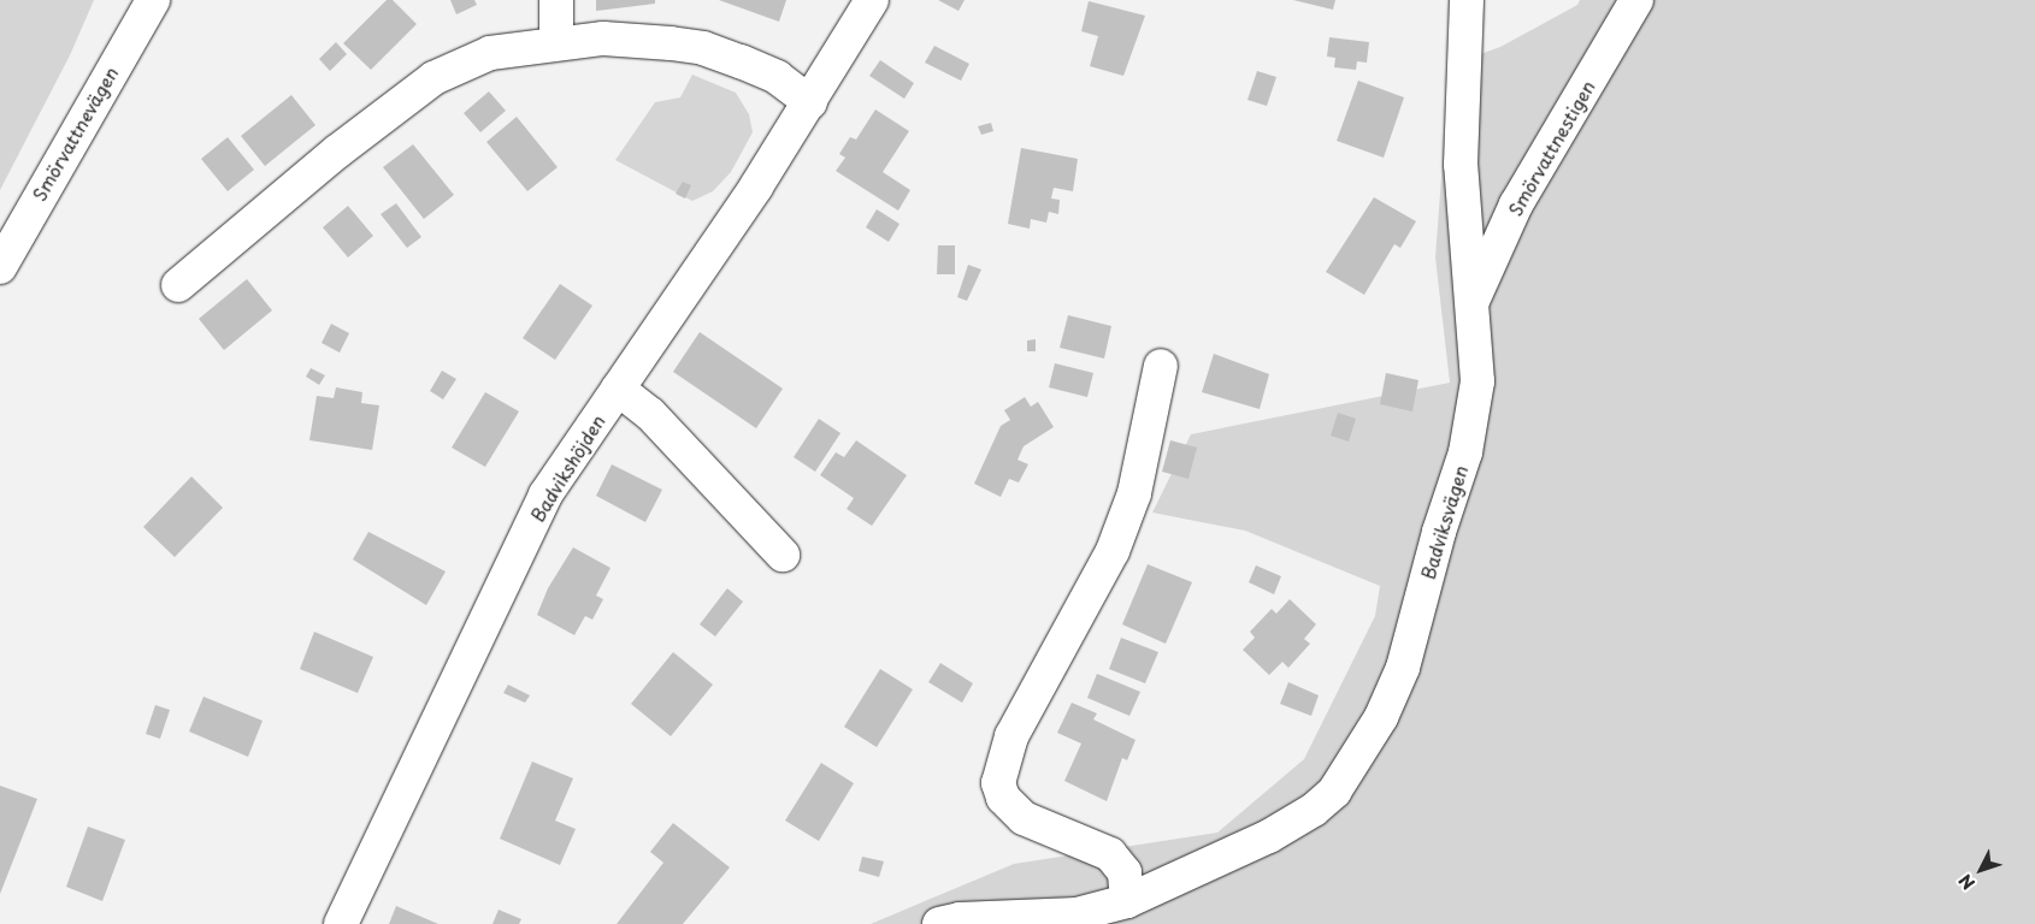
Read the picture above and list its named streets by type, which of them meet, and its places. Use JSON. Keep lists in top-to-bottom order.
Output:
{
  "streets": {
    "street": [
      "Smörvattnevägen",
      "Smörvattnestigen",
      "Badvikshöjden",
      "Badviksvägen"
    ]
  },
  "crossings": [
    ["Smörvattnestigen", "Badviksvägen"]
  ],
  "north": "bottom left"
}
